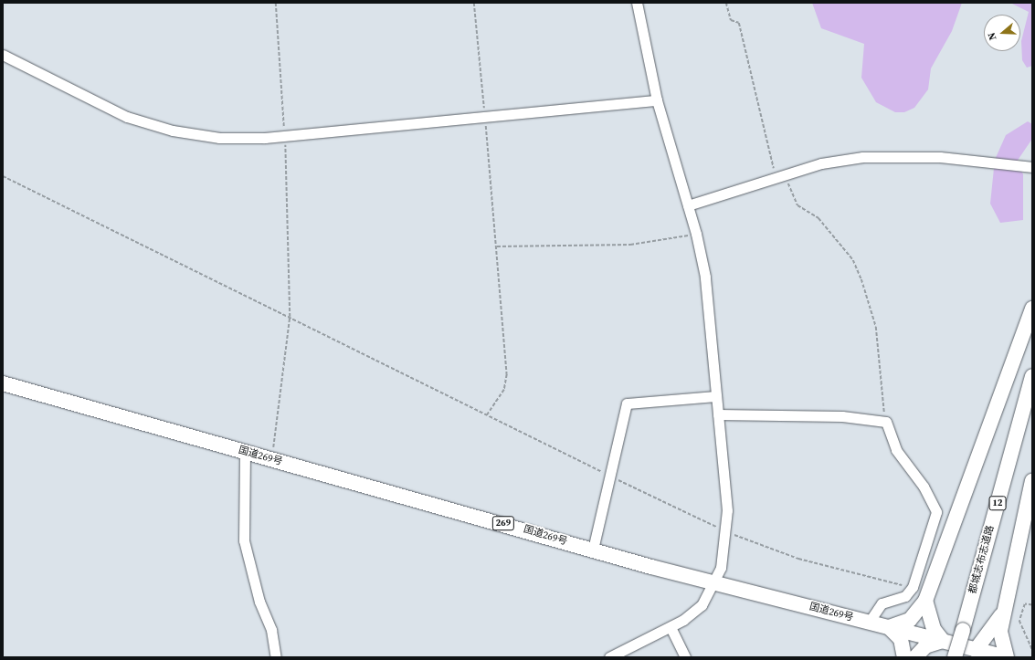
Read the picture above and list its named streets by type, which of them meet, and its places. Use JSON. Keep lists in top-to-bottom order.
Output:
{
  "streets": {
    "highway": [
      "国道269号",
      "12",
      "269",
      "都城志布志道路"
    ]
  },
  "crossings": [
    ["国道269号", "都城志布志道路"]
  ],
  "north": "left"
}
